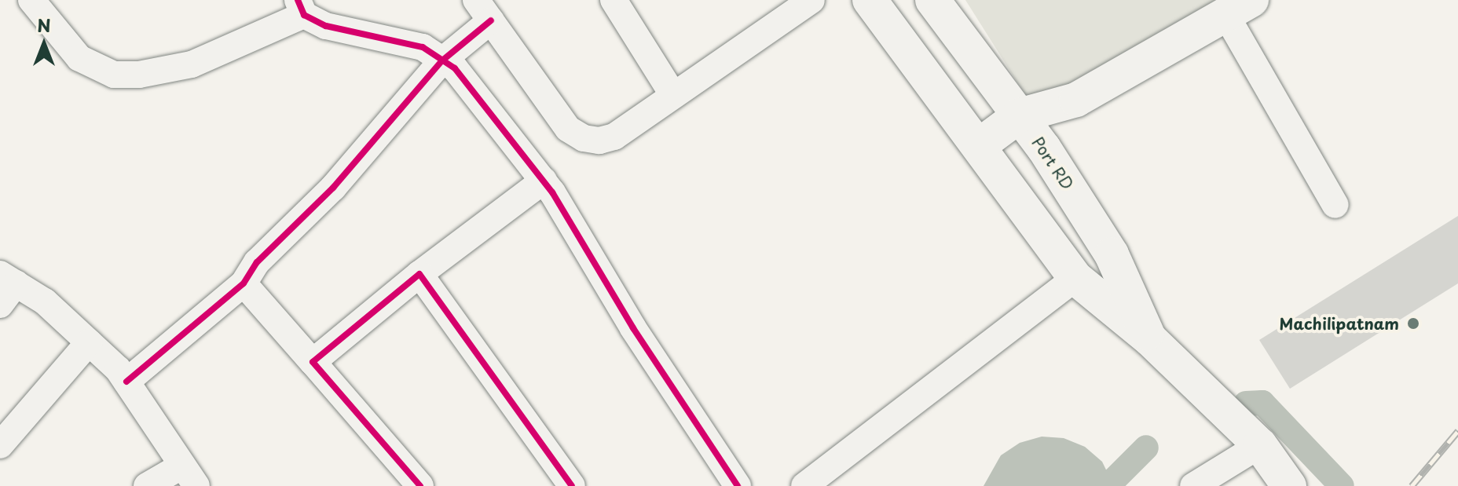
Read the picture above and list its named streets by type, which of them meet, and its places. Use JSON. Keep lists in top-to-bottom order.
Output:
{
  "streets": {
    "main road": ["Port RD"]
  },
  "places": ["Machilipatnam"],
  "north": "top"
}
